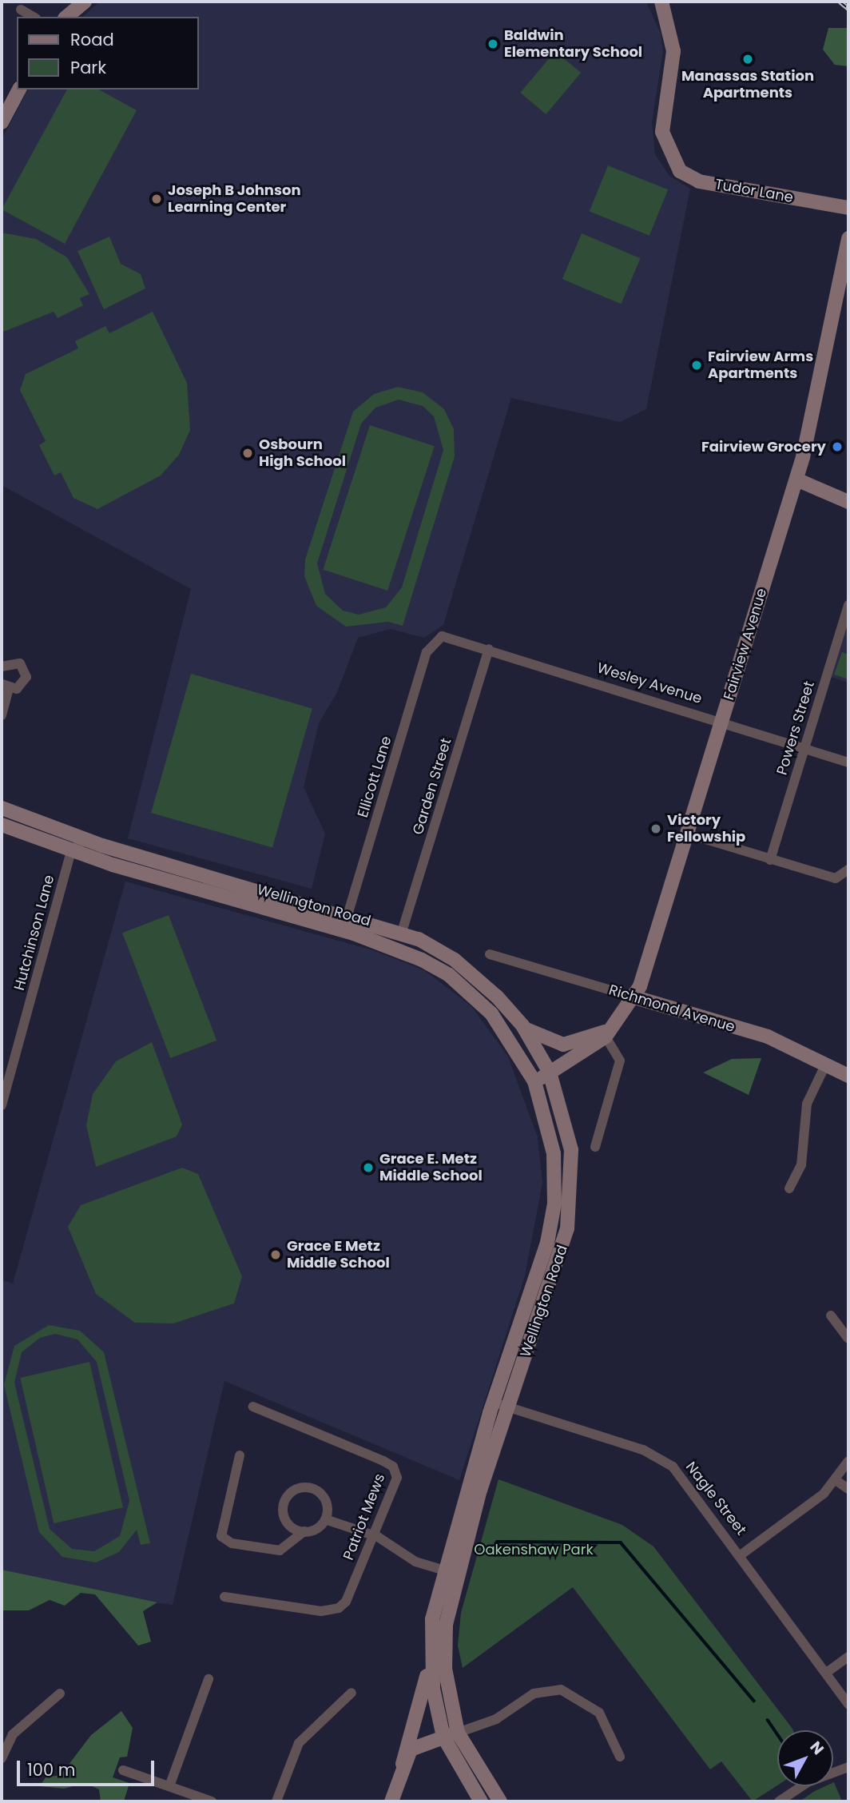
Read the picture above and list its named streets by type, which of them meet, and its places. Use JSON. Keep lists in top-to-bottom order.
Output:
{
  "streets": {
    "main road": [
      "Tudor Lane",
      "Fairview Avenue",
      "Wellington Road",
      "Richmond Avenue"
    ],
    "street": [
      "Wesley Avenue",
      "Powers Street",
      "Ellicott Lane",
      "Garden Street",
      "Hutchinson Lane",
      "Nagle Street",
      "Patriot Mews"
    ]
  },
  "crossings": [
    ["Fairview Avenue", "Wesley Avenue"],
    ["Fairview Avenue", "Wellington Road"],
    ["Fairview Avenue", "Richmond Avenue"],
    ["Wesley Avenue", "Powers Street"],
    ["Wesley Avenue", "Ellicott Lane"],
    ["Wesley Avenue", "Garden Street"],
    ["Ellicott Lane", "Wellington Road"],
    ["Garden Street", "Wellington Road"],
    ["Wellington Road", "Hutchinson Lane"],
    ["Wellington Road", "Nagle Street"]
  ],
  "parks": ["Oakenshaw Park"],
  "places": [
    "Baldwin Elementary School",
    "Manassas Station Apartments",
    "Joseph B Johnson Learning Center",
    "Fairview Arms Apartments",
    "Fairview Grocery",
    "Osbourn High School",
    "Victory Fellowship",
    "Grace E. Metz Middle School",
    "Grace E Metz Middle School"
  ],
  "legend": ["Road", "Park"],
  "scale_bar": "100 m",
  "north": "top right"
}
